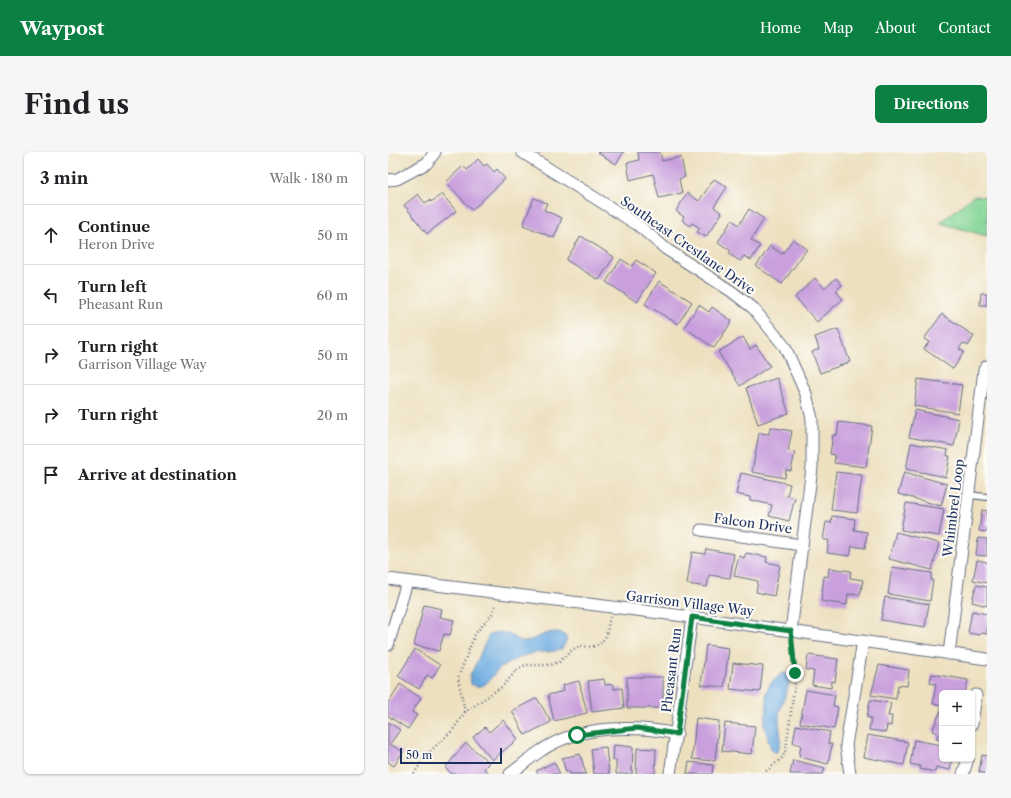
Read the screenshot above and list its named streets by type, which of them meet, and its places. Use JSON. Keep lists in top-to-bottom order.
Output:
{
  "streets": {
    "street": [
      "Southeast Crestlane Drive",
      "Whimbrel Loop",
      "Falcon Drive",
      "Garrison Village Way",
      "Pheasant Run"
    ]
  },
  "crossings": [
    ["Southeast Crestlane Drive", "Falcon Drive"],
    ["Southeast Crestlane Drive", "Garrison Village Way"],
    ["Whimbrel Loop", "Garrison Village Way"],
    ["Garrison Village Way", "Pheasant Run"]
  ],
  "scale_bar": "50 m",
  "page": {
    "header": "Waypost",
    "nav": [
      "Home",
      "Map",
      "About",
      "Contact"
    ],
    "buttons": "Directions",
    "title": "Find us",
    "heading": ["3 min", "Walk · 180 m"],
    "list": [
      ["Continue", "Heron Drive", "50 m"],
      ["Turn left", "Pheasant Run", "60 m"],
      ["Turn right", "Garrison Village Way", "50 m"],
      ["Turn right", "20 m"],
      "Arrive at destination"
    ],
    "map_buttons": ["+", "−"],
    "scale": "50 m"
  }
}
